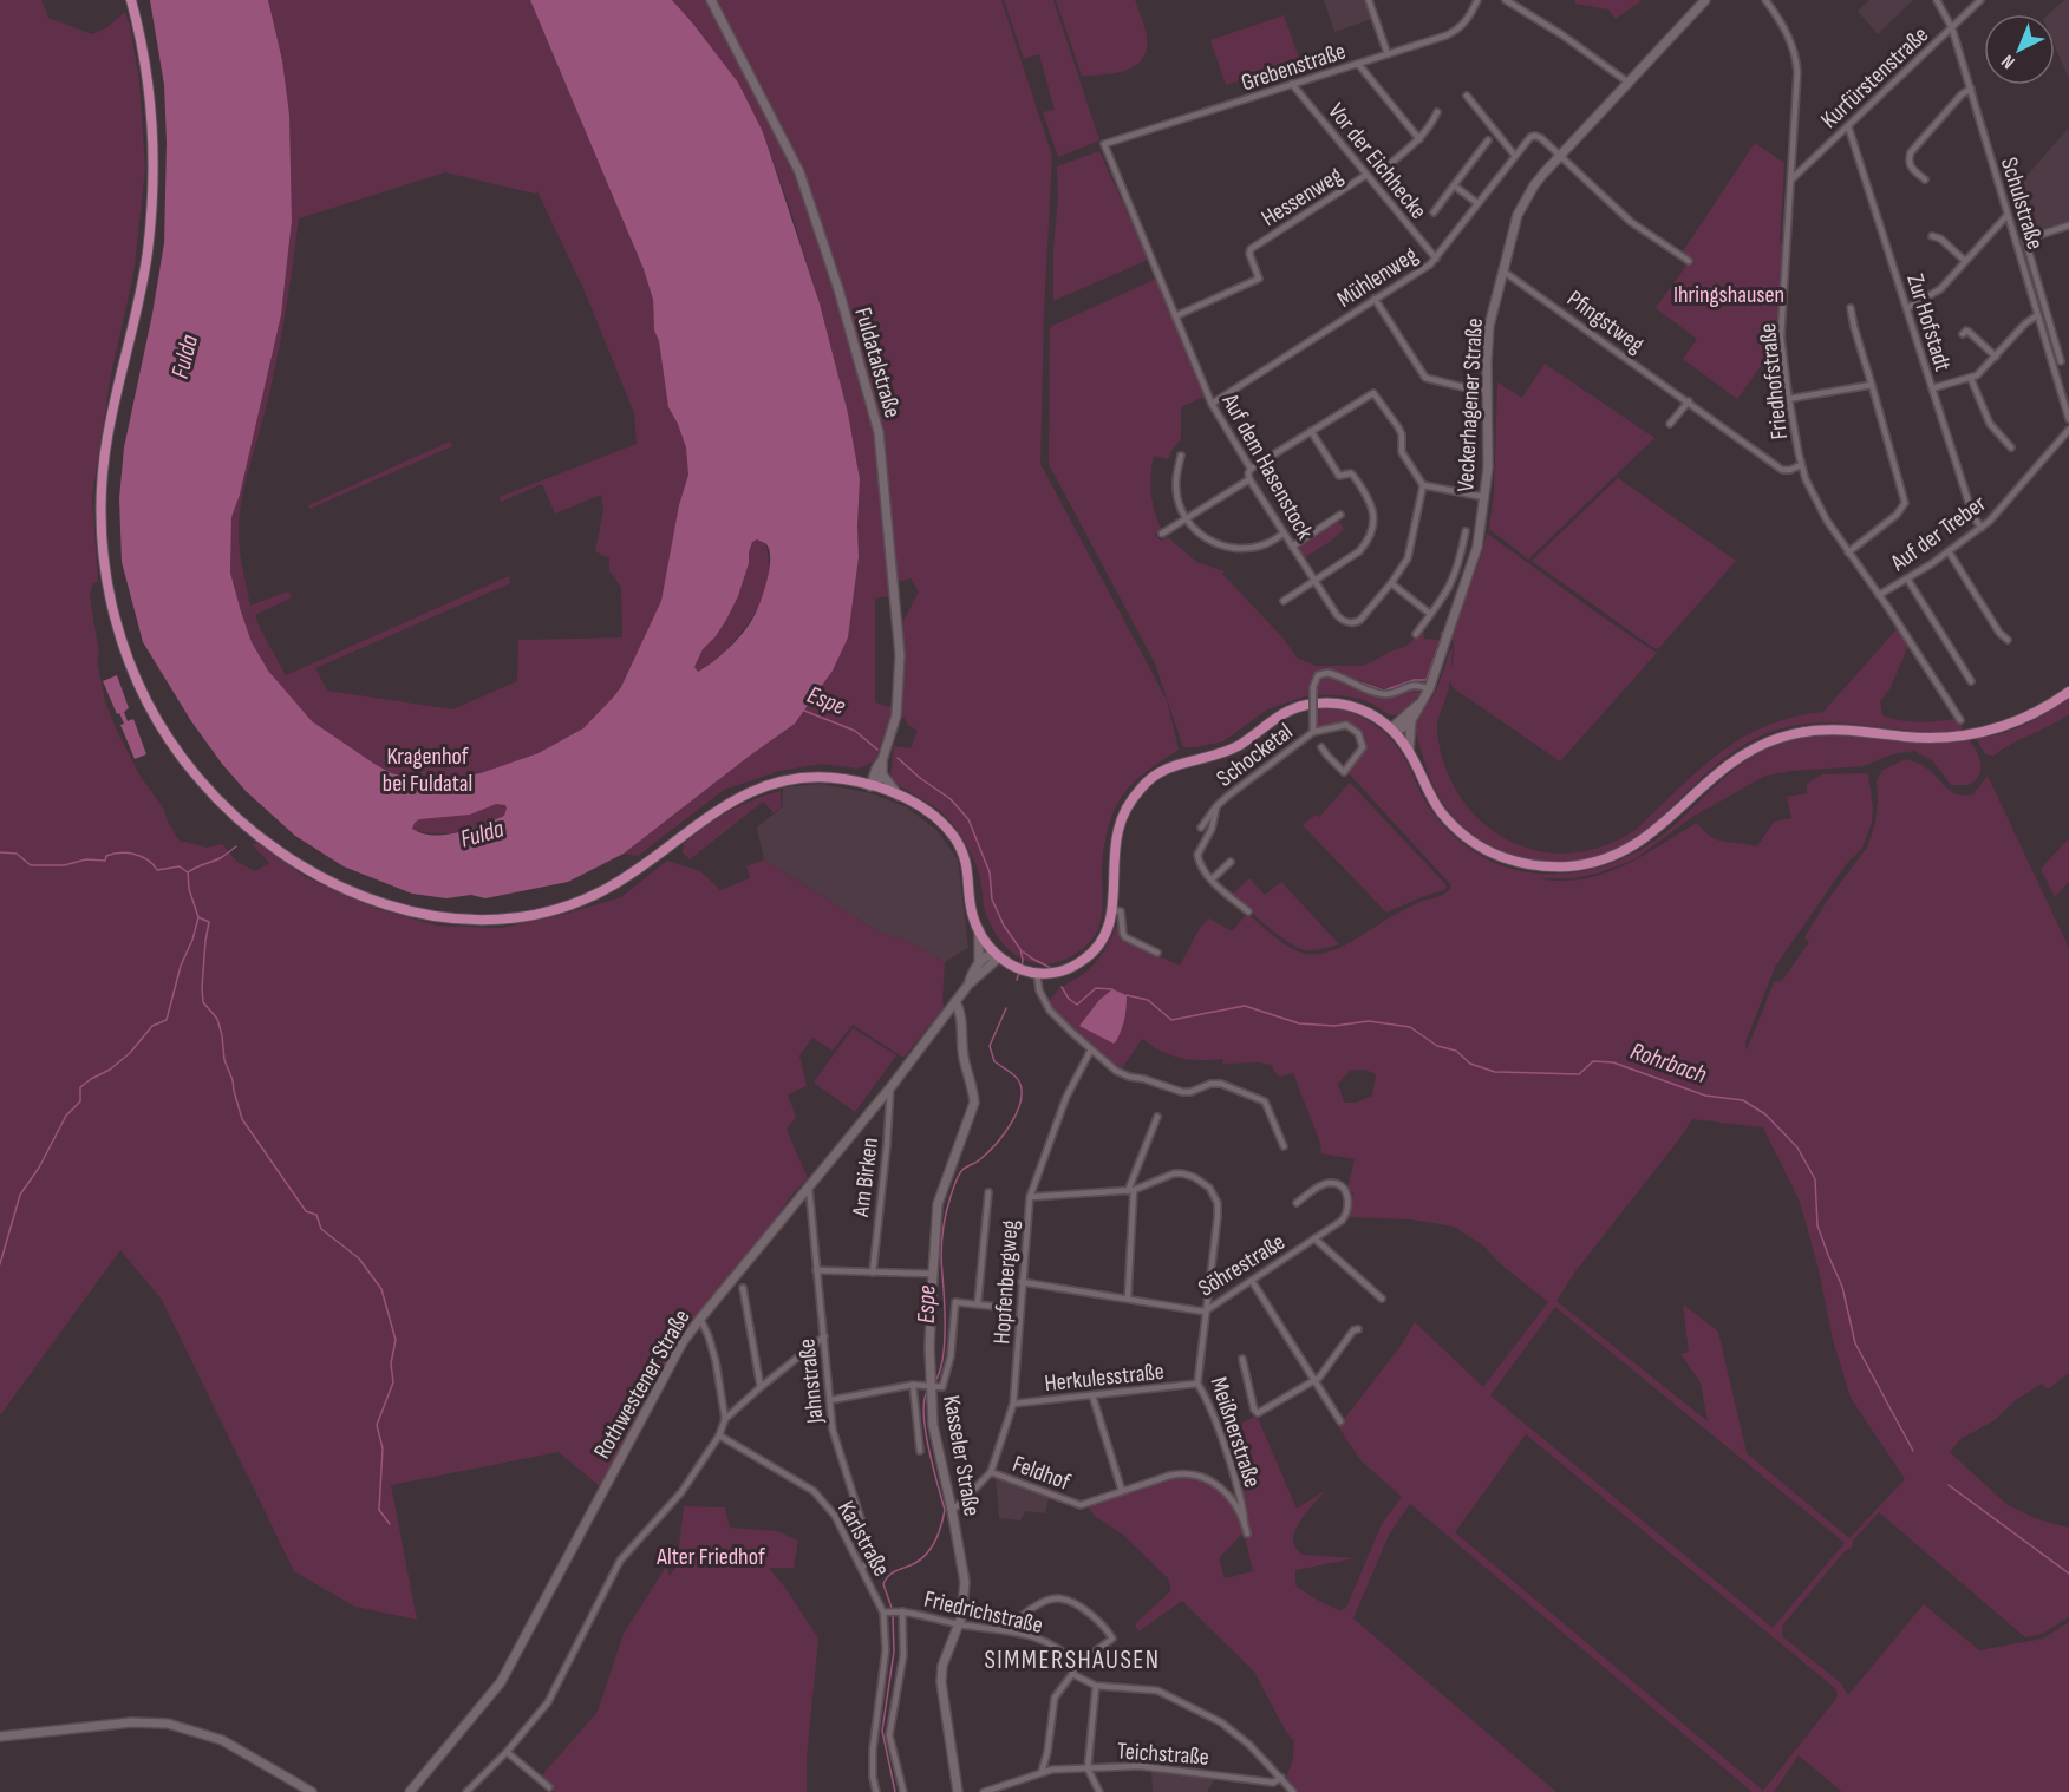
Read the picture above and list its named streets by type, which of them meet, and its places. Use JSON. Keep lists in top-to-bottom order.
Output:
{
  "streets": {
    "street": [
      "Grebenstraße",
      "Kurfürstenstraße",
      "Vor der Eichhecke",
      "Hessenweg",
      "Schulstraße",
      "Mühlenweg",
      "Pfingstweg",
      "Zur Hofstadt",
      "Fuldatalstraße",
      "Friedhofstraße",
      "Veckerhagener Straße",
      "Auf dem Hasenstock",
      "Auf der Treber",
      "Schocketal",
      "Am Birken",
      "Söhrestraße",
      "Hopfenbergweg",
      "Herkulesstraße",
      "Jahnstraße",
      "Rothwestener Straße",
      "Meißnerstraße",
      "Kasseler Straße",
      "Feldhof",
      "Karlstraße",
      "Friedrichstraße",
      "Teichstraße"
    ]
  },
  "crossings": [
    ["Grebenstraße", "Vor der Eichhecke"],
    ["Grebenstraße", "Auf dem Hasenstock"],
    ["Kurfürstenstraße", "Schulstraße"],
    ["Kurfürstenstraße", "Zur Hofstadt"],
    ["Kurfürstenstraße", "Friedhofstraße"],
    ["Vor der Eichhecke", "Hessenweg"],
    ["Vor der Eichhecke", "Mühlenweg"],
    ["Hessenweg", "Auf dem Hasenstock"],
    ["Mühlenweg", "Veckerhagener Straße"],
    ["Mühlenweg", "Auf dem Hasenstock"],
    ["Pfingstweg", "Friedhofstraße"],
    ["Pfingstweg", "Veckerhagener Straße"],
    ["Zur Hofstadt", "Auf der Treber"],
    ["Friedhofstraße", "Auf der Treber"],
    ["Veckerhagener Straße", "Schocketal"],
    ["Am Birken", "Rothwestener Straße"],
    ["Söhrestraße", "Hopfenbergweg"],
    ["Söhrestraße", "Meißnerstraße"],
    ["Hopfenbergweg", "Herkulesstraße"],
    ["Hopfenbergweg", "Meißnerstraße"],
    ["Hopfenbergweg", "Kasseler Straße"],
    ["Hopfenbergweg", "Feldhof"],
    ["Herkulesstraße", "Meißnerstraße"],
    ["Jahnstraße", "Rothwestener Straße"],
    ["Jahnstraße", "Karlstraße"],
    ["Rothwestener Straße", "Kasseler Straße"],
    ["Kasseler Straße", "Friedrichstraße"],
    ["Karlstraße", "Friedrichstraße"]
  ],
  "districts": ["SIMMERSHAUSEN"],
  "water": ["Fulda", "Espe", "Rohrbach"],
  "parks": ["Ihringshausen", "Kragenhof bei Fuldatal", "Alter Friedhof"],
  "north": "bottom left"
}
